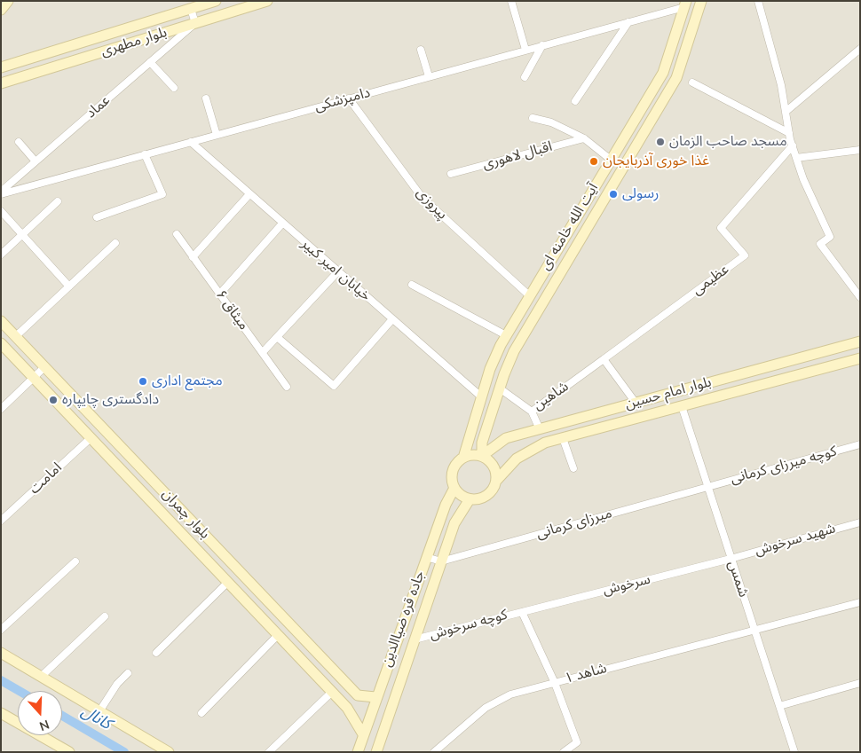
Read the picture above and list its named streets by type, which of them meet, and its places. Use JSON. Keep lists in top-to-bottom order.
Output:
{
  "streets": {
    "street": [
      "بلوار مطهری",
      "دامپزشکی",
      "عماد",
      "اقبال لاهوری",
      "پیروزی",
      "آیت الله خامنه ای",
      "خیابان امیر کبیر",
      "عظیمی",
      "میثاق ۶",
      "بلوار امام حسین",
      "شاهین",
      "کوچه میرزای کرمانی",
      "امامت",
      "بلوار چمران",
      "میرزای کرمانی",
      "شهید سرخوش",
      "شمس",
      "سرخوش",
      "جاده قره ضیاالدین",
      "کوچه سرخوش",
      "شاهد ۱"
    ]
  },
  "crossings": [
    ["بلوار مطهری", "عماد"],
    ["دامپزشکی", "عماد"],
    ["دامپزشکی", "پیروزی"],
    ["دامپزشکی", "آیت الله خامنه ای"],
    ["دامپزشکی", "خیابان امیر کبیر"],
    ["پیروزی", "آیت الله خامنه ای"],
    ["آیت الله خامنه ای", "خیابان امیر کبیر"],
    ["آیت الله خامنه ای", "بلوار امام حسین"],
    ["آیت الله خامنه ای", "شاهین"],
    ["آیت الله خامنه ای", "جاده قره ضیاالدین"],
    ["عظیمی", "شاهین"],
    ["بلوار امام حسین", "شمس"],
    ["بلوار امام حسین", "جاده قره ضیاالدین"],
    ["کوچه میرزای کرمانی", "میرزای کرمانی"],
    ["کوچه میرزای کرمانی", "شمس"],
    ["امامت", "بلوار چمران"],
    ["بلوار چمران", "جاده قره ضیاالدین"],
    ["میرزای کرمانی", "شمس"],
    ["میرزای کرمانی", "جاده قره ضیاالدین"],
    ["شهید سرخوش", "شمس"],
    ["شهید سرخوش", "سرخوش"],
    ["شمس", "سرخوش"],
    ["شمس", "شاهد ۱"],
    ["سرخوش", "کوچه سرخوش"],
    ["جاده قره ضیاالدین", "کوچه سرخوش"]
  ],
  "water": ["کانال"],
  "places": [
    "مسجد صاحب الزمان",
    "غذا خوری آذربایجان",
    "رسولی",
    "مجتمع اداری",
    "دادگستری چایپاره"
  ],
  "north": "bottom"
}
